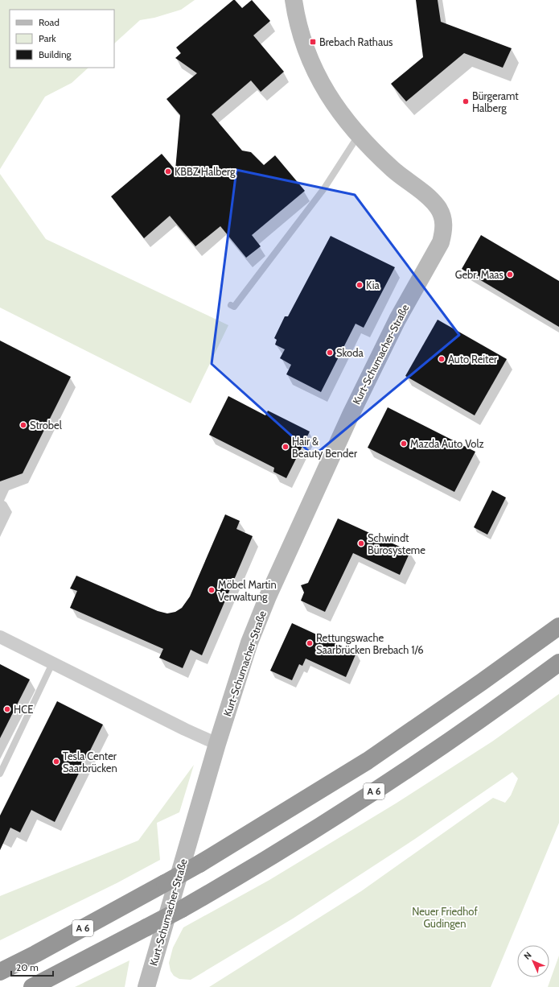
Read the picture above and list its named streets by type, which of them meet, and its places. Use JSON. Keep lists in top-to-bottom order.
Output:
{
  "streets": {
    "highway": ["A 6"],
    "street": ["Kurt-Schumacher-Straße"]
  },
  "parks": ["Neuer Friedhof Güdingen"],
  "places": {
    "transit": ["Brebach Rathaus"],
    "other": [
      "Bürgeramt Halberg",
      "KBBZ Halberg",
      "Gebr. Maas",
      "Kia",
      "Skoda",
      "Auto Reiter",
      "Strobel",
      "Mazda Auto Volz",
      "Hair & Beauty Bender",
      "Schwindt Bürosysteme",
      "Möbel Martin Verwaltung",
      "Rettungswache Saarbrücken Brebach 1/6",
      "HCE",
      "Tesla Center Saarbrücken"
    ]
  },
  "legend": ["Road", "Park", "Building"],
  "scale_bar": "20 m",
  "north": "top left"
}
